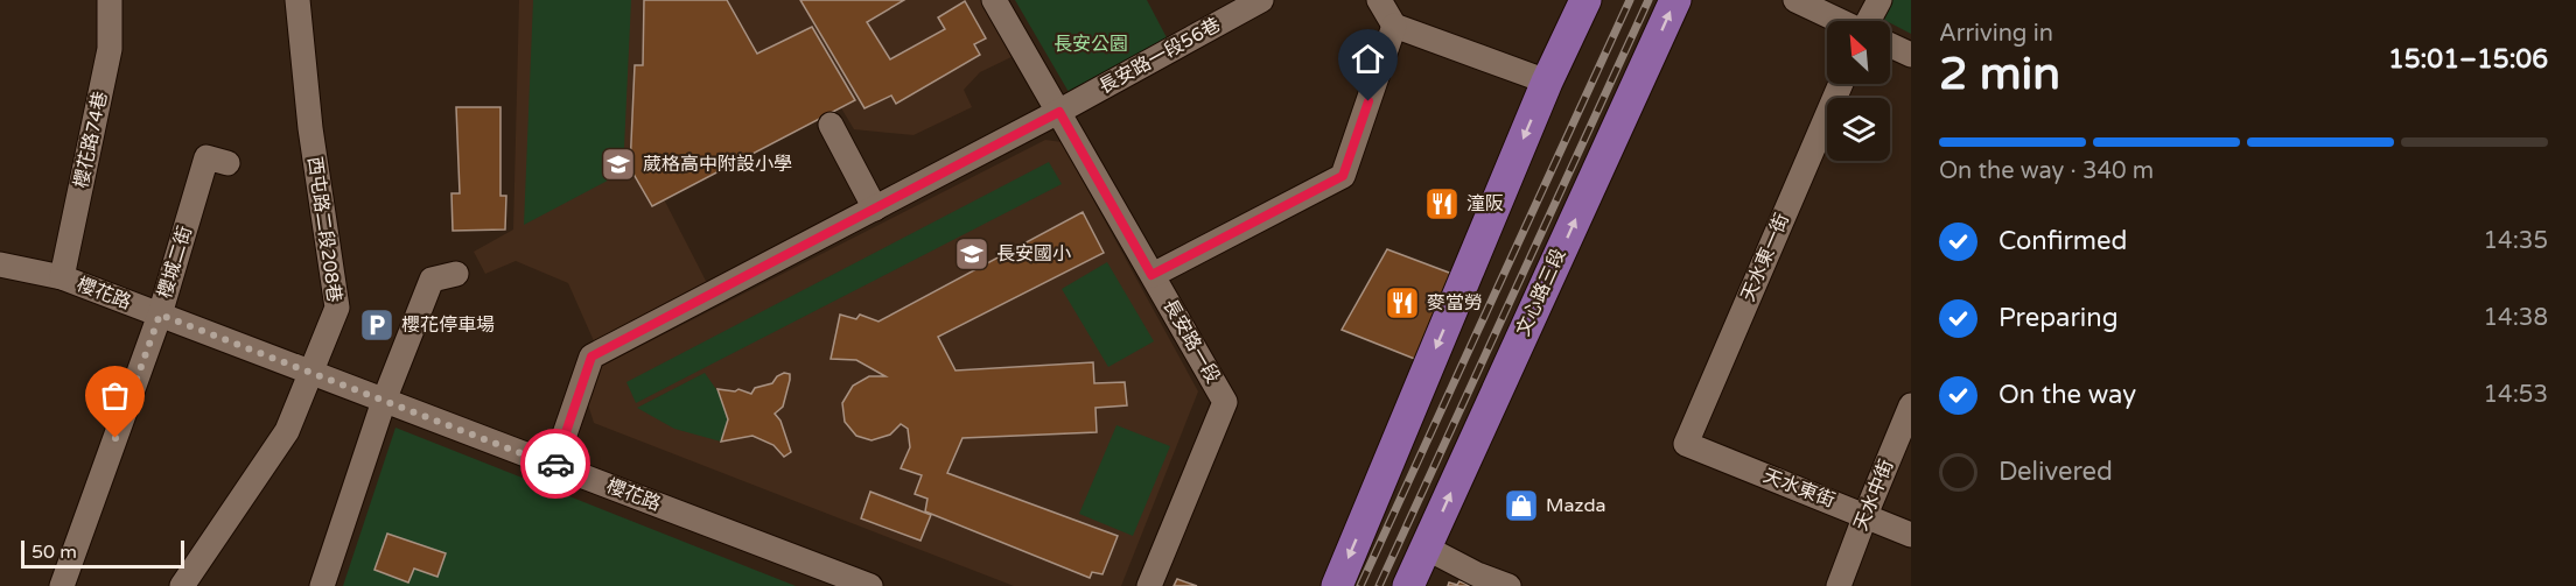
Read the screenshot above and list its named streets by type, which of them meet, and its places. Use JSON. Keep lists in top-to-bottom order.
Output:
{
  "streets": {
    "main road": ["文心路三段"],
    "street": [
      "長安路一段56巷",
      "櫻花路74巷",
      "西屯路二段208巷",
      "天水東一街",
      "櫻城二街",
      "櫻花路",
      "長安路一段",
      "天水東街",
      "天水中街"
    ]
  },
  "crossings": [
    ["長安路一段56巷", "櫻花路"],
    ["長安路一段56巷", "長安路一段"],
    ["櫻花路74巷", "櫻花路"],
    ["西屯路二段208巷", "櫻花路"],
    ["天水東一街", "天水東街"],
    ["櫻城二街", "櫻花路"],
    ["天水東街", "天水中街"]
  ],
  "parks": ["長安公園"],
  "places": {
    "school or university": ["葳格高中附設小學", "長安國小"],
    "restaurant": ["潼阪", "麥當勞"],
    "parking": ["櫻花停車場"],
    "shop": ["Mazda"]
  },
  "scale_bar": "50 m",
  "north": "top left",
  "page": {
    "heading": ["2 min", "Arriving in", "15:01–15:06"],
    "bar": "On the way · 340 m",
    "list": [
      ["Confirmed", "14:35"],
      ["Preparing", "14:38"],
      ["On the way", "14:53"],
      "Delivered"
    ],
    "scale": "50 m"
  }
}
